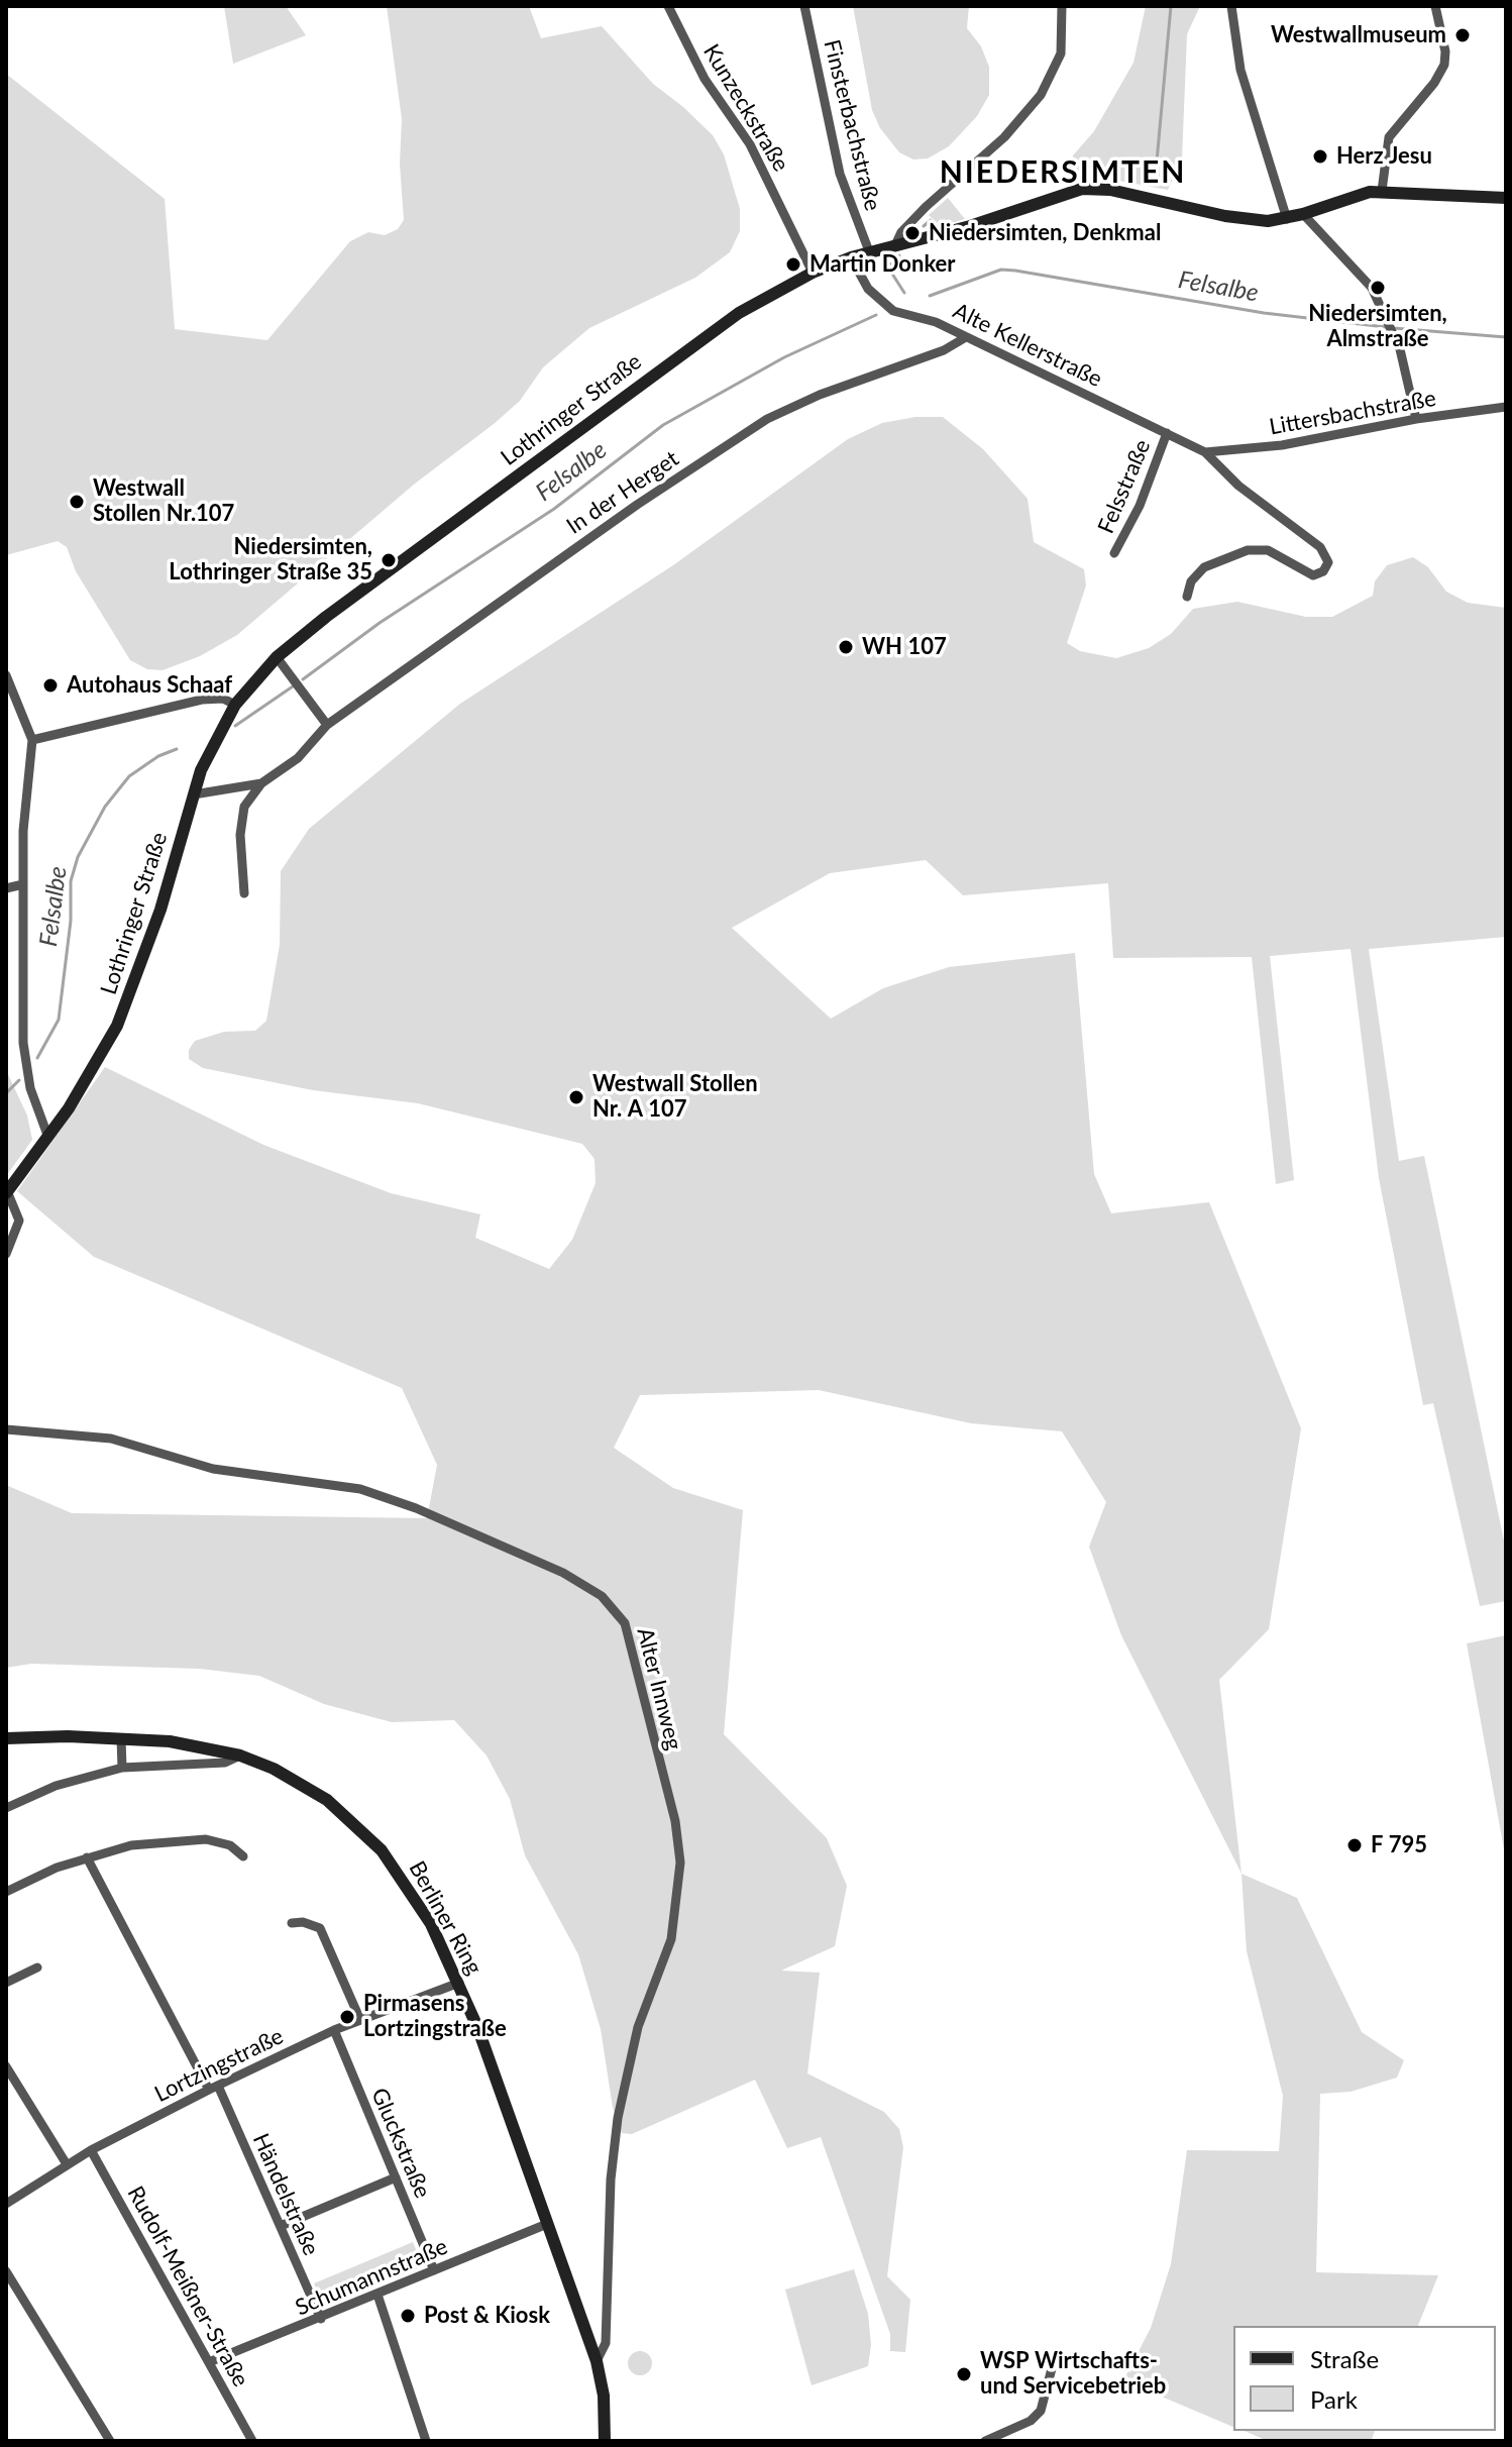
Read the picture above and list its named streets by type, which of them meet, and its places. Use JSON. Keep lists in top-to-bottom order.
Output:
{
  "streets": {
    "main road": ["Lothringer Straße", "Berliner Ring"],
    "street": [
      "Kunzeckstraße",
      "Finsterbachstraße",
      "Alte Kellerstraße",
      "Littersbachstraße",
      "Felsstraße",
      "In der Herget",
      "Alter Innweg",
      "Lortzingstraße",
      "Gluckstraße",
      "Händelstraße",
      "Schumannstraße",
      "Rudolf-Meißner-Straße"
    ]
  },
  "crossings": [
    ["Kunzeckstraße", "Lothringer Straße"],
    ["Finsterbachstraße", "Lothringer Straße"],
    ["Alte Kellerstraße", "Lothringer Straße"],
    ["Alte Kellerstraße", "Littersbachstraße"],
    ["Alte Kellerstraße", "Felsstraße"],
    ["Alte Kellerstraße", "In der Herget"],
    ["Lothringer Straße", "In der Herget"],
    ["Alter Innweg", "Berliner Ring"],
    ["Berliner Ring", "Lortzingstraße"],
    ["Berliner Ring", "Schumannstraße"],
    ["Lortzingstraße", "Gluckstraße"],
    ["Lortzingstraße", "Händelstraße"],
    ["Lortzingstraße", "Rudolf-Meißner-Straße"],
    ["Gluckstraße", "Schumannstraße"],
    ["Händelstraße", "Schumannstraße"],
    ["Schumannstraße", "Rudolf-Meißner-Straße"]
  ],
  "districts": ["NIEDERSIMTEN"],
  "water": ["Felsalbe"],
  "places": [
    "Westwallmuseum",
    "Herz Jesu",
    "Niedersimten, Denkmal",
    "Martin Donker",
    "Niedersimten, Almstraße",
    "Westwall Stollen Nr.107",
    "Niedersimten, Lothringer Straße 35",
    "WH 107",
    "Autohaus Schaaf",
    "Westwall Stollen Nr. A 107",
    "F 795",
    "Pirmasens Lortzingstraße",
    "Post & Kiosk",
    "WSP Wirtschafts- und Servicebetrieb"
  ],
  "legend": ["Straße", "Park"]
}
